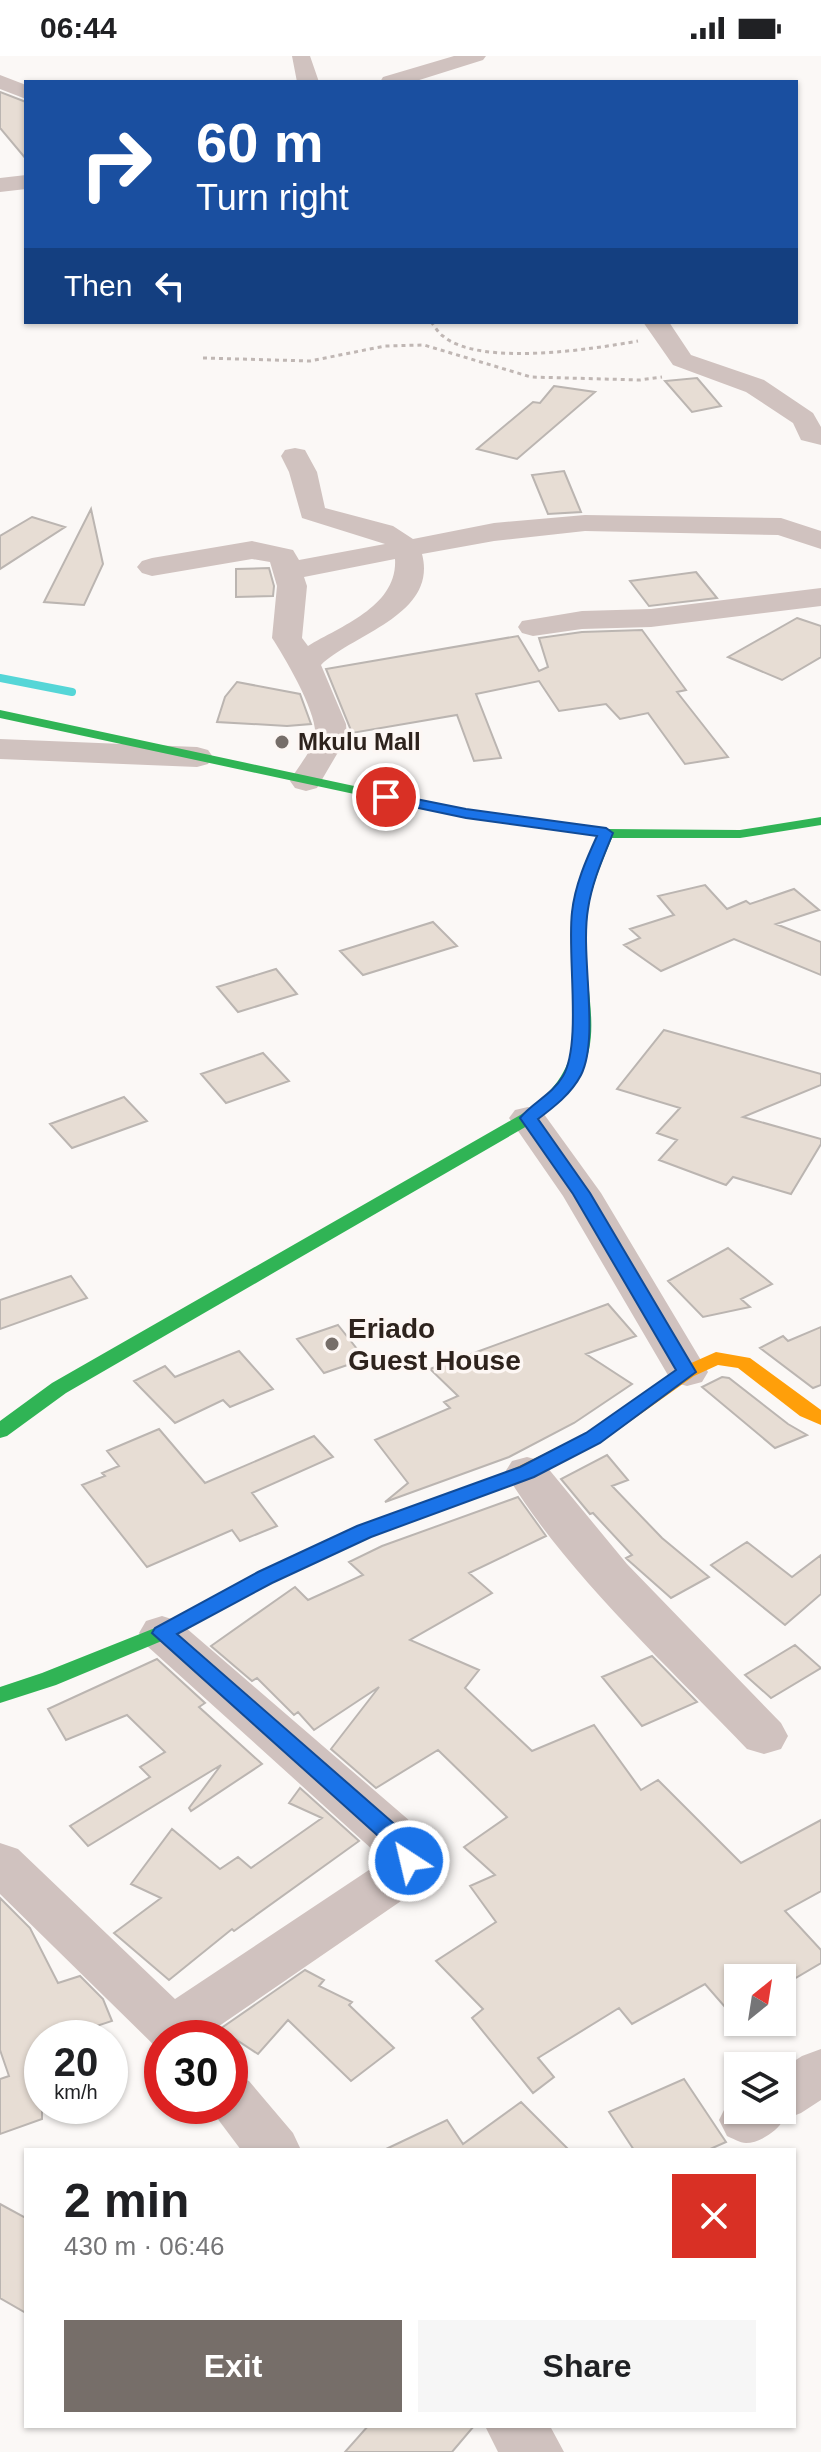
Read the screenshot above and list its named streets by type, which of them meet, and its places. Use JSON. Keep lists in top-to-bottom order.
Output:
{
  "places": ["Mkulu Mall", "Eriado Guest House"],
  "north": "top right",
  "page": {
    "status": "06:44",
    "turn": ["60 m", "Turn right"],
    "then": "Then",
    "speed": "20 km/h",
    "limit": "30",
    "heading": ["2 min", "430 m · 06:46"],
    "buttons": ["Exit", "Share"]
  }
}
